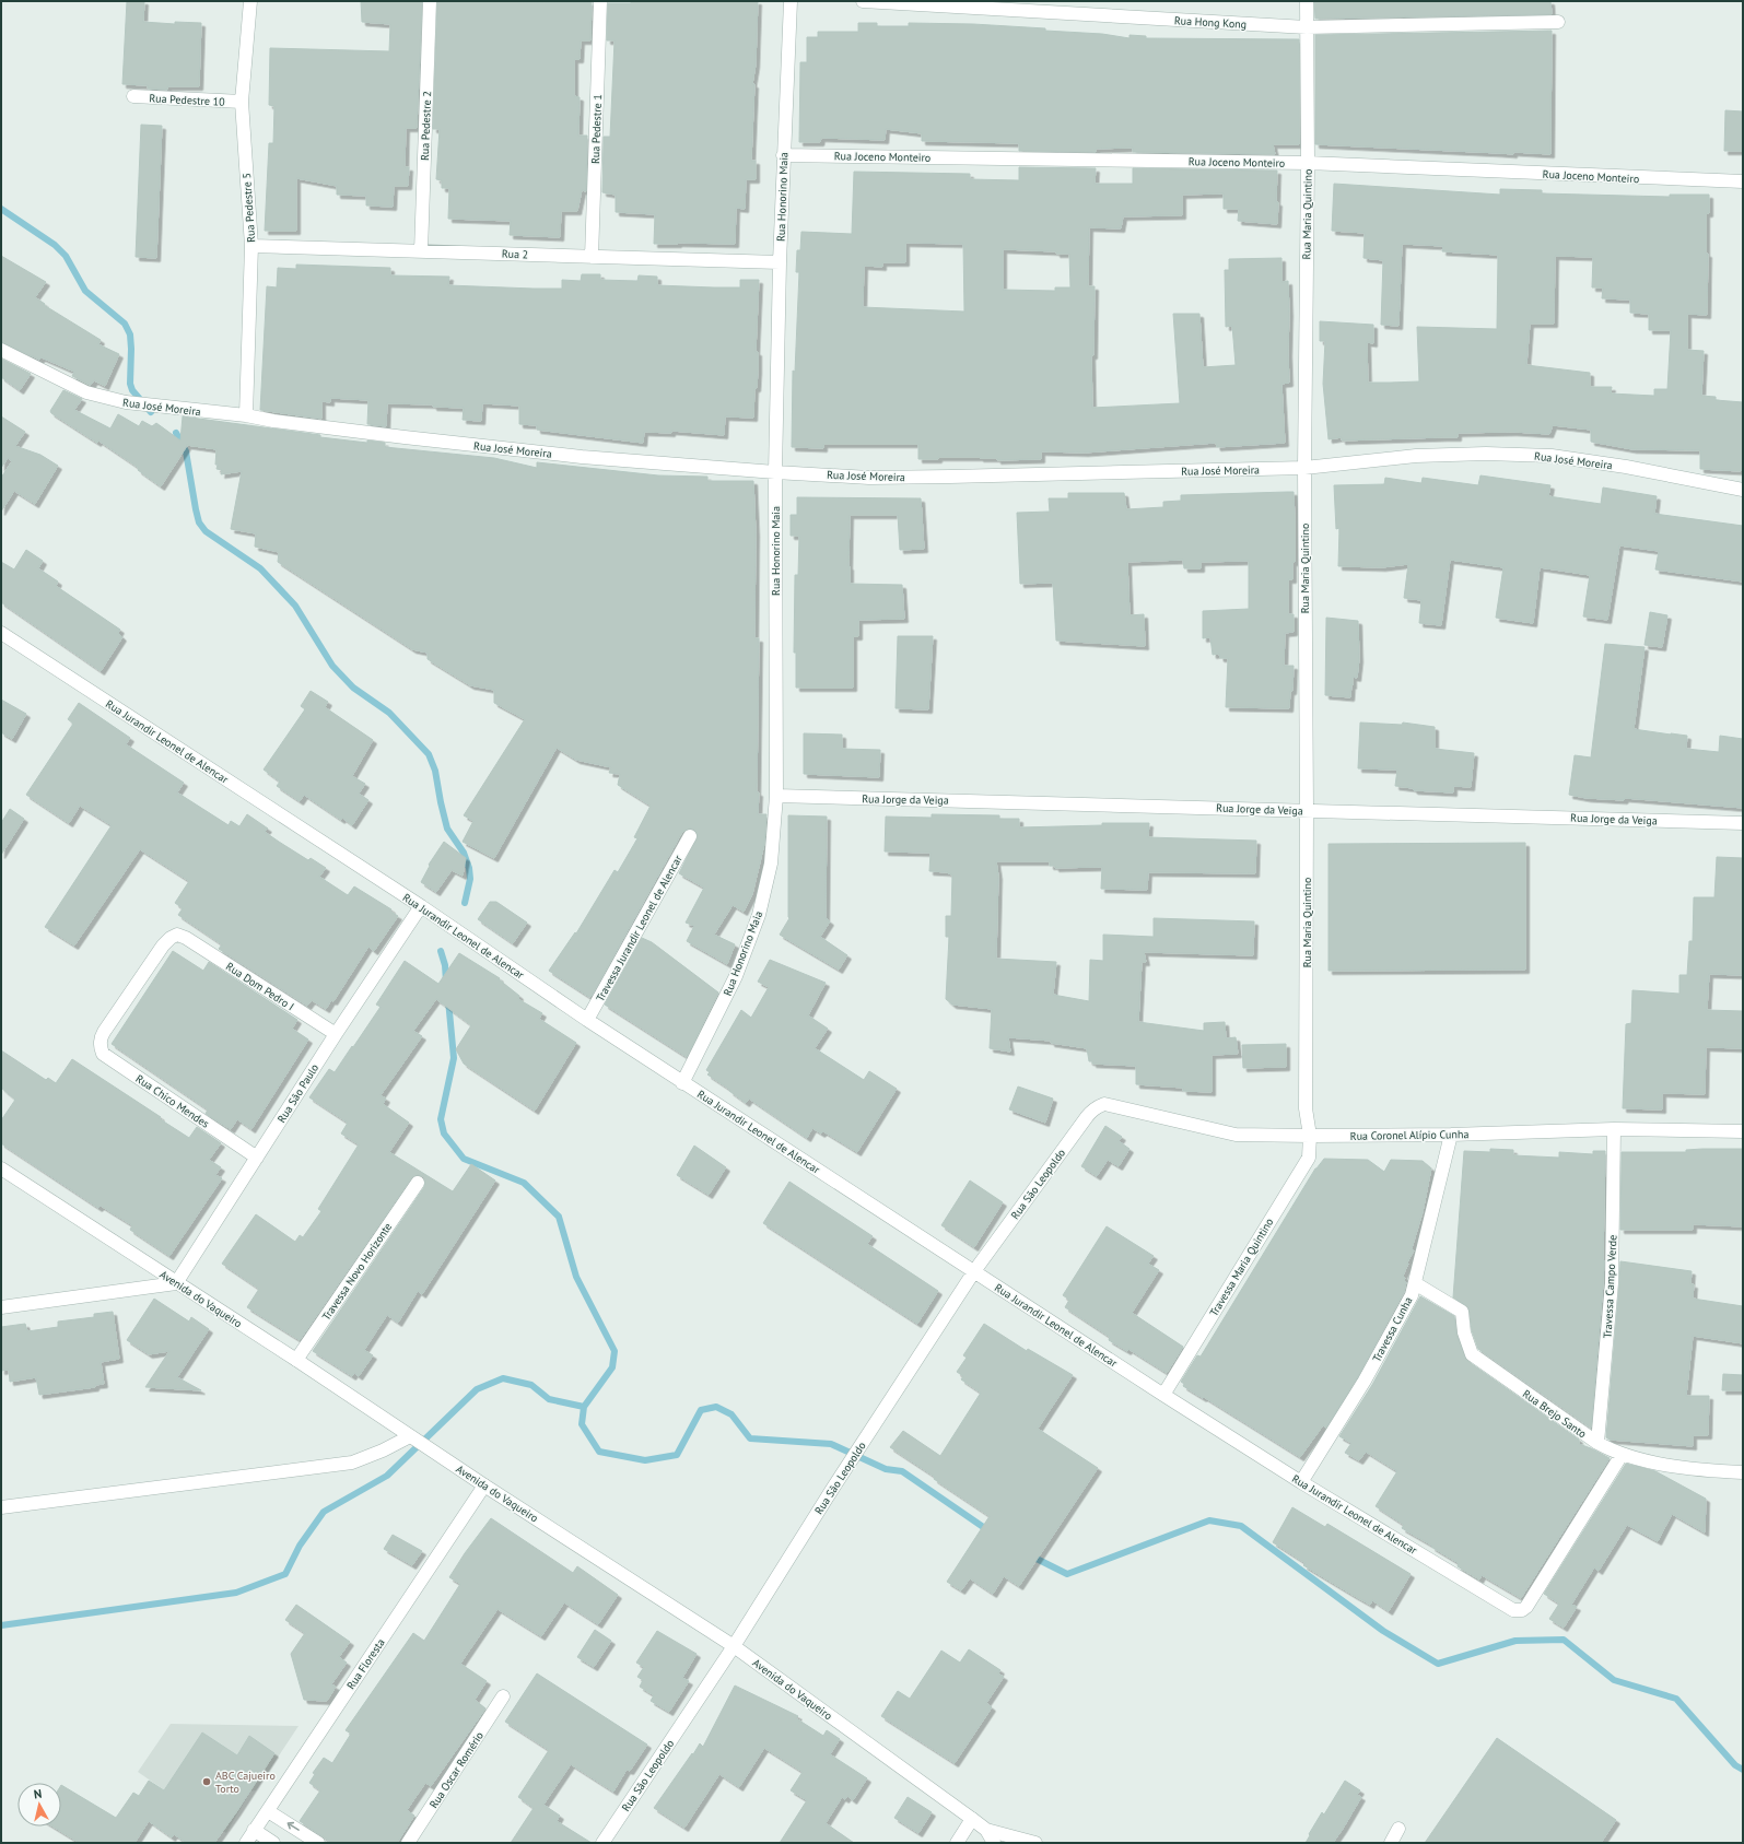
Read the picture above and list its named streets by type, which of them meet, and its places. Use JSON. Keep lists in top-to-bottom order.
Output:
{
  "streets": {
    "street": [
      "Rua Hong Kong",
      "Rua Pedestre 10",
      "Rua Pedestre 2",
      "Rua Pedestre 1",
      "Rua Joceno Monteiro",
      "Rua Honorino Maia",
      "Rua Pedestre 5",
      "Rua Maria Quintino",
      "Rua 2",
      "Rua José Moreira",
      "Rua Jurandir Leonel de Alencar",
      "Rua Jorge da Veiga",
      "Travessa Jurandir Leonel de Alencar",
      "Rua Dom Pedro I",
      "Rua São Paulo",
      "Rua Chico Mendes",
      "Rua Coronel Alípio Cunha",
      "Rua São Leopoldo",
      "Travessa Maria Quintino",
      "Travessa Novo Horizonte",
      "Travessa Campo Verde",
      "Avenida do Vaqueiro",
      "Travessa Cunha",
      "Rua Brejo Santo",
      "Rua Floresta",
      "Rua Oscar Romério"
    ]
  },
  "crossings": [
    ["Rua Hong Kong", "Rua Maria Quintino"],
    ["Rua Pedestre 10", "Rua Pedestre 5"],
    ["Rua Pedestre 2", "Rua 2"],
    ["Rua Pedestre 1", "Rua 2"],
    ["Rua Joceno Monteiro", "Rua Honorino Maia"],
    ["Rua Joceno Monteiro", "Rua Maria Quintino"],
    ["Rua Honorino Maia", "Rua 2"],
    ["Rua Honorino Maia", "Rua José Moreira"],
    ["Rua Honorino Maia", "Rua Jurandir Leonel de Alencar"],
    ["Rua Honorino Maia", "Rua Jorge da Veiga"],
    ["Rua Pedestre 5", "Rua 2"],
    ["Rua Pedestre 5", "Rua José Moreira"],
    ["Rua Maria Quintino", "Rua José Moreira"],
    ["Rua Maria Quintino", "Rua Jorge da Veiga"],
    ["Rua Maria Quintino", "Rua Coronel Alípio Cunha"],
    ["Rua Maria Quintino", "Travessa Maria Quintino"],
    ["Rua Jurandir Leonel de Alencar", "Travessa Jurandir Leonel de Alencar"],
    ["Rua Jurandir Leonel de Alencar", "Rua São Paulo"],
    ["Rua Jurandir Leonel de Alencar", "Rua São Leopoldo"],
    ["Rua Jurandir Leonel de Alencar", "Travessa Maria Quintino"],
    ["Rua Jurandir Leonel de Alencar", "Travessa Cunha"],
    ["Rua Jurandir Leonel de Alencar", "Rua Brejo Santo"],
    ["Rua Dom Pedro I", "Rua São Paulo"],
    ["Rua Dom Pedro I", "Rua Chico Mendes"],
    ["Rua São Paulo", "Rua Chico Mendes"],
    ["Rua São Paulo", "Avenida do Vaqueiro"],
    ["Rua Coronel Alípio Cunha", "Rua São Leopoldo"],
    ["Rua Coronel Alípio Cunha", "Travessa Maria Quintino"],
    ["Rua Coronel Alípio Cunha", "Travessa Campo Verde"],
    ["Rua Coronel Alípio Cunha", "Travessa Cunha"],
    ["Rua São Leopoldo", "Avenida do Vaqueiro"],
    ["Travessa Novo Horizonte", "Avenida do Vaqueiro"],
    ["Travessa Campo Verde", "Rua Brejo Santo"],
    ["Avenida do Vaqueiro", "Rua Floresta"],
    ["Travessa Cunha", "Rua Brejo Santo"]
  ],
  "places": ["ABC Cajueiro Torto"],
  "north": "top"
}
